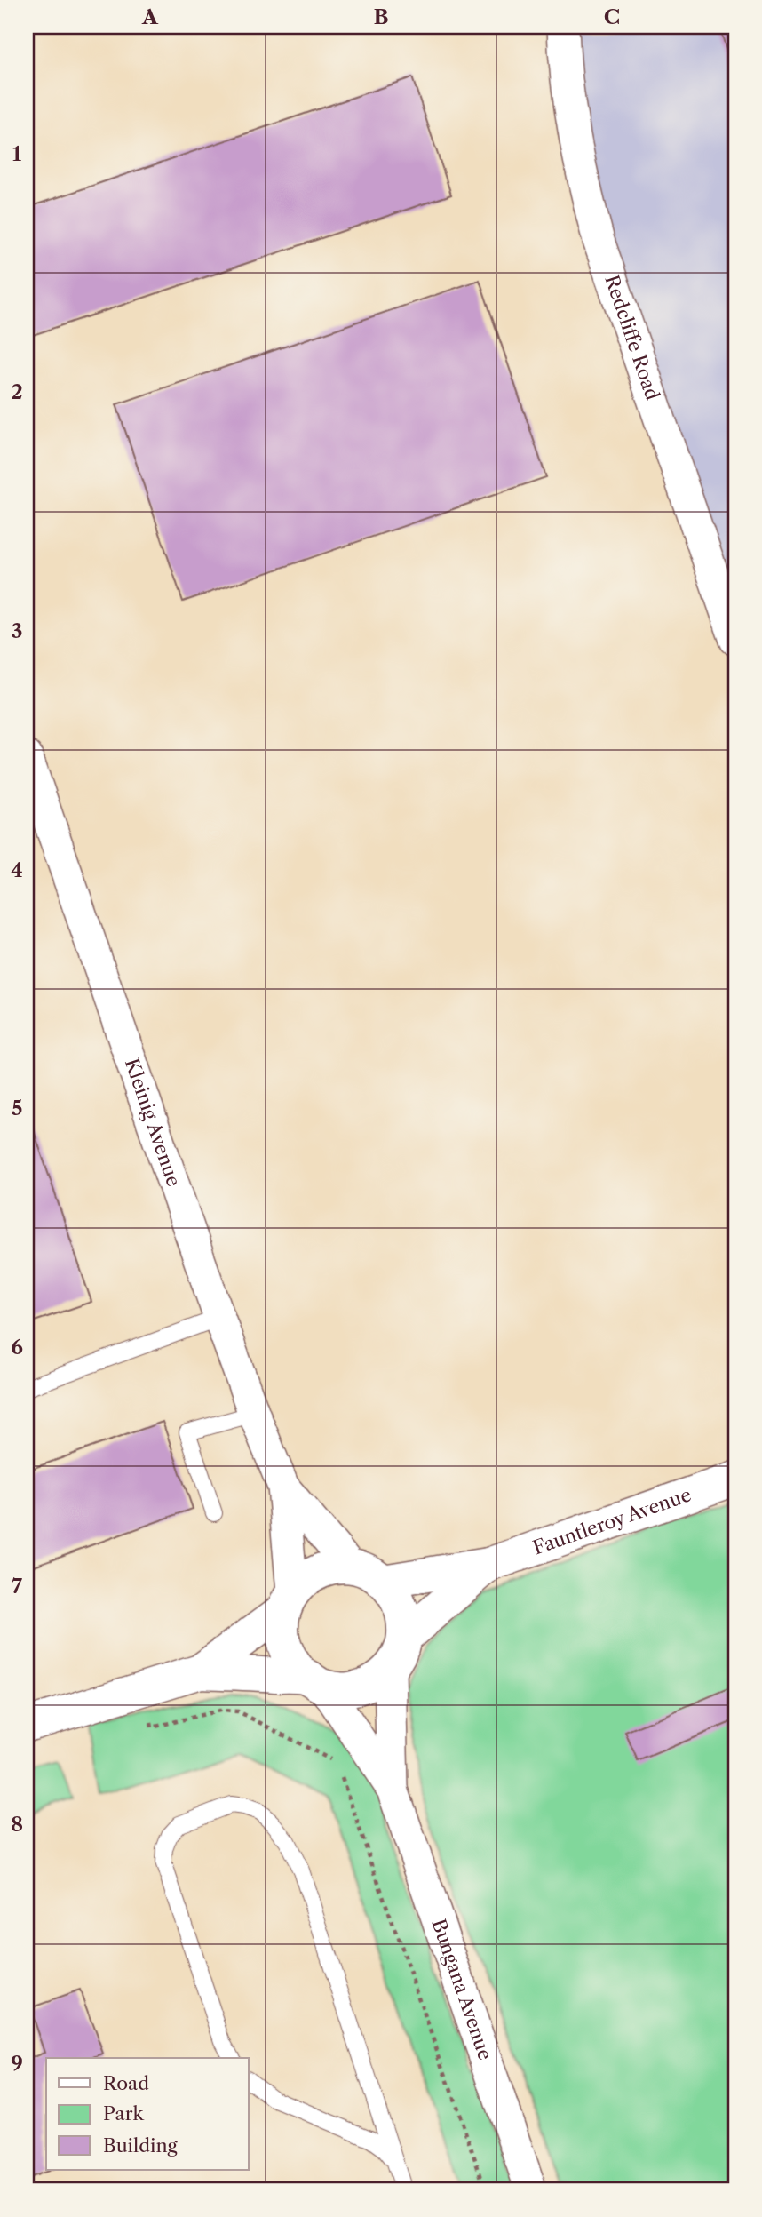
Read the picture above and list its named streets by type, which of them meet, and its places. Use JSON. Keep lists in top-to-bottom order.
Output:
{
  "streets": {
    "main road": ["Fauntleroy Avenue"],
    "street": ["Redcliffe Road", "Kleinig Avenue", "Bungana Avenue"]
  },
  "crossings": [
    ["Kleinig Avenue", "Fauntleroy Avenue"],
    ["Kleinig Avenue", "Bungana Avenue"],
    ["Fauntleroy Avenue", "Bungana Avenue"]
  ],
  "legend": ["Road", "Park", "Building"],
  "grid": {
    "columns": ["A", "B", "C"],
    "rows": [
      "1",
      "2",
      "3",
      "4",
      "5",
      "6",
      "7",
      "8",
      "9"
    ]
  }
}
